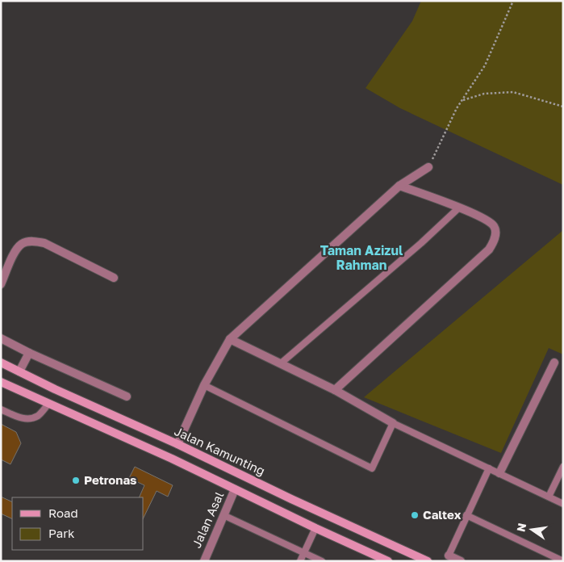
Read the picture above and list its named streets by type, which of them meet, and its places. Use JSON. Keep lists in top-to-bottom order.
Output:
{
  "streets": {
    "main road": ["Jalan Kamunting"],
    "street": ["Jalan Asal"]
  },
  "districts": ["Taman Azizul Rahman"],
  "places": ["Petronas", "Caltex"],
  "legend": ["Road", "Park"],
  "north": "left"
}
